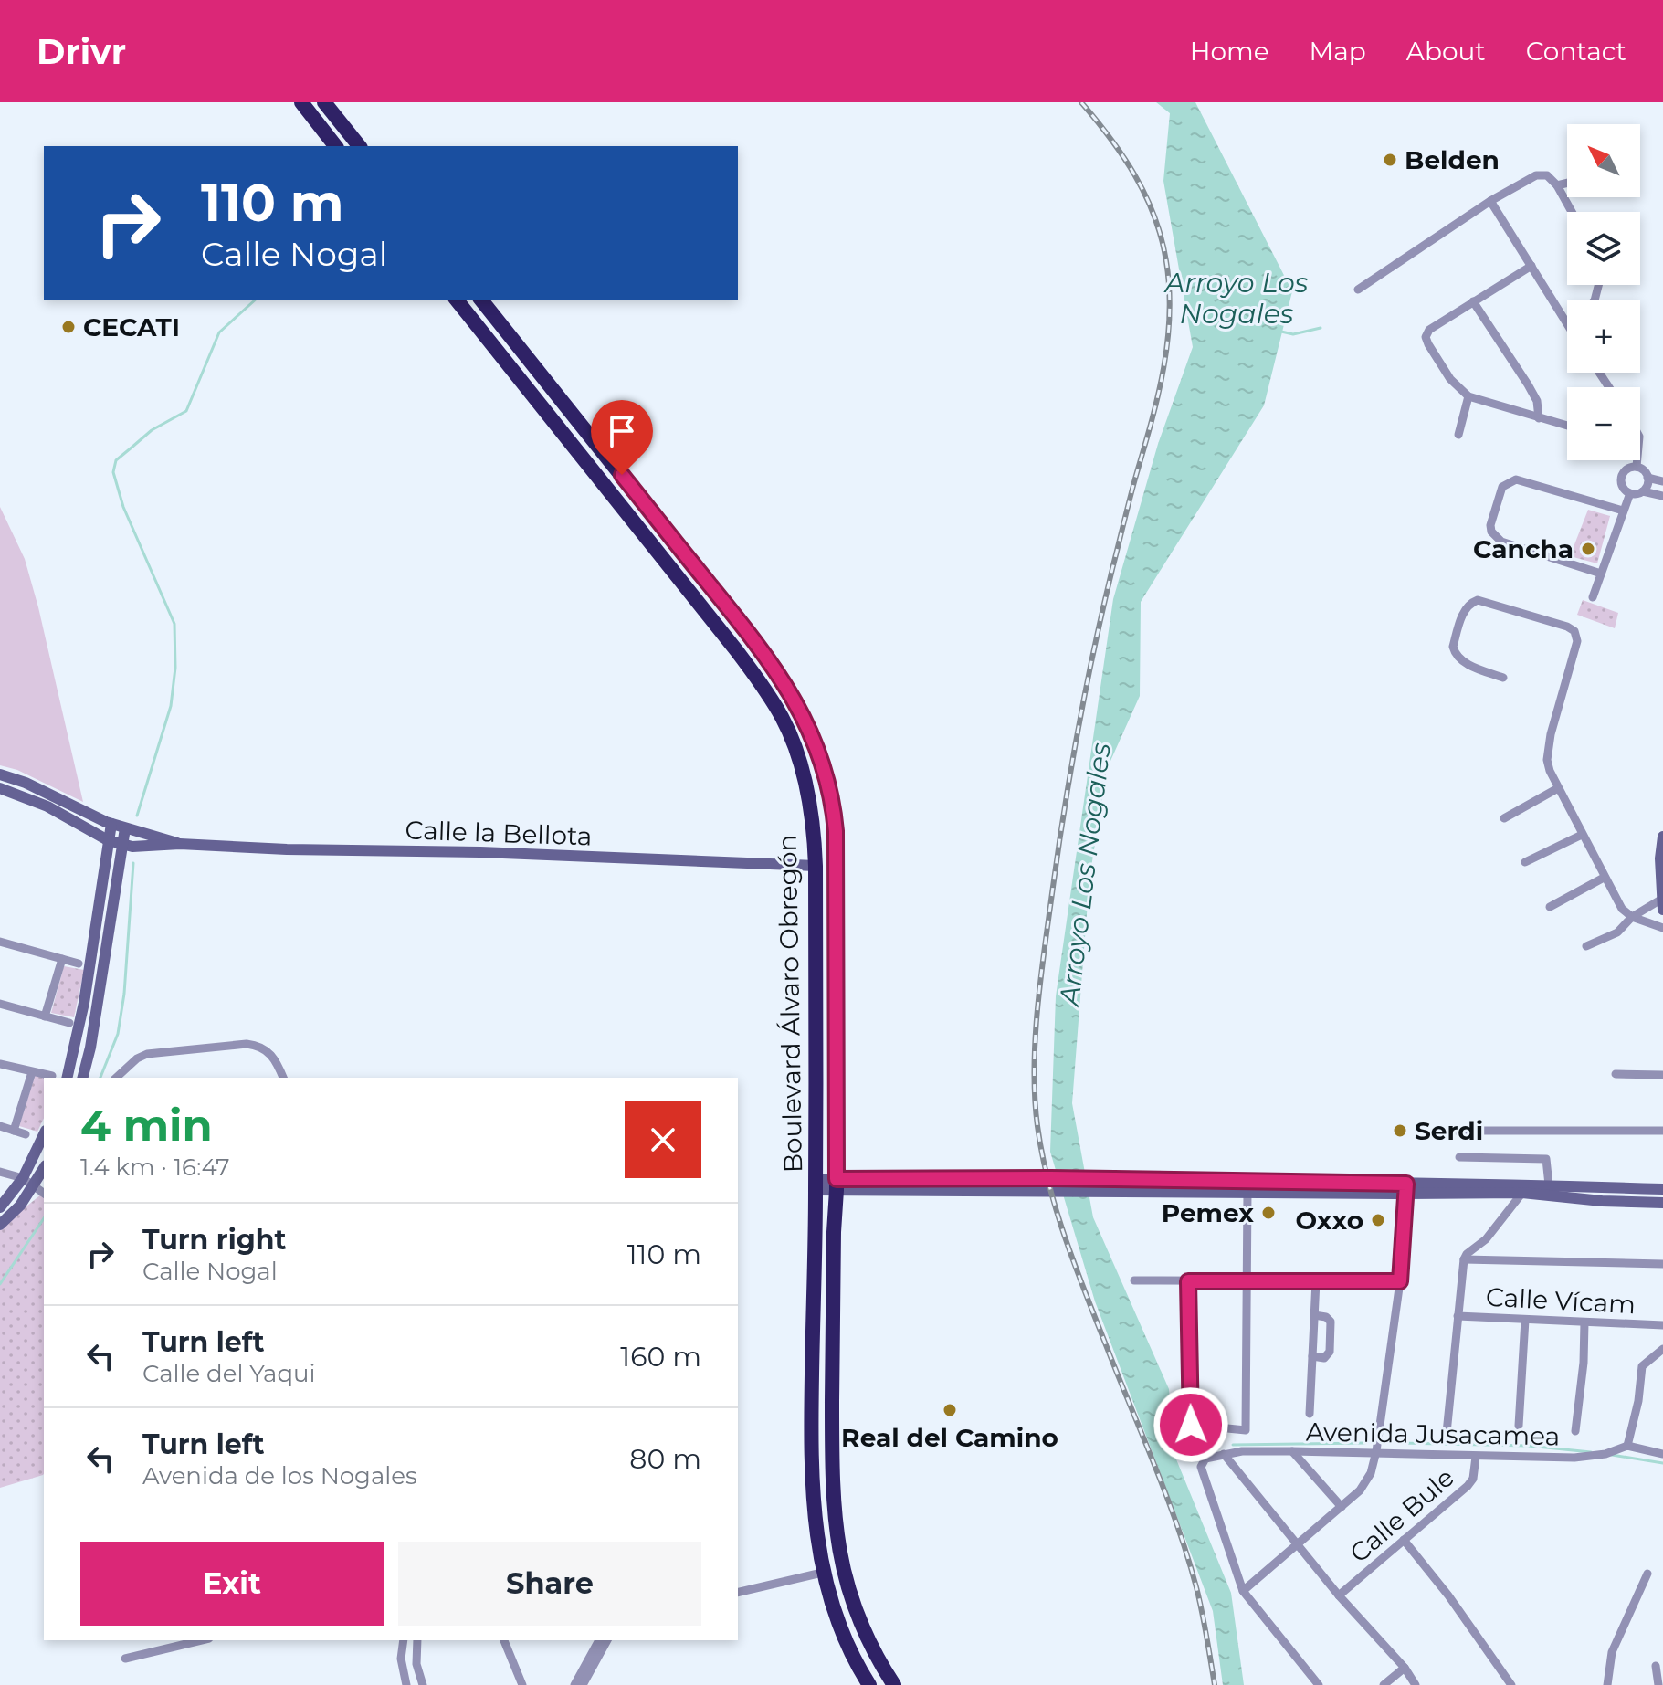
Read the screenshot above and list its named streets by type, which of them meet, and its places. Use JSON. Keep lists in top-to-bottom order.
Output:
{
  "streets": {
    "highway": ["Boulevard Álvaro Obregón"],
    "street": [
      "Calle la Bellota",
      "Calle Vícam",
      "Avenida Jusacamea",
      "Calle Bule"
    ]
  },
  "crossings": [
    ["Calle la Bellota", "Boulevard Álvaro Obregón"],
    ["Avenida Jusacamea", "Calle Bule"]
  ],
  "water": ["Arroyo Los Nogales"],
  "places": [
    "Belden",
    "CECATI",
    "Cancha",
    "Serdi",
    "Pemex",
    "Oxxo",
    "Real del Camino"
  ],
  "north": "top left",
  "page": {
    "header": "Drivr",
    "nav": [
      "Home",
      "Map",
      "About",
      "Contact"
    ],
    "map_buttons": ["+", "−"],
    "turn": ["110 m", "Calle Nogal"],
    "heading": ["4 min", "1.4 km · 16:47"],
    "list": [
      {
        "name": "Turn right",
        "note": "Calle Nogal",
        "value": "110 m"
      },
      {
        "name": "Turn left",
        "note": "Calle del Yaqui",
        "value": "160 m"
      },
      {
        "name": "Turn left",
        "note": "Avenida de los Nogales",
        "value": "80 m"
      }
    ],
    "buttons": ["Exit", "Share"]
  }
}
